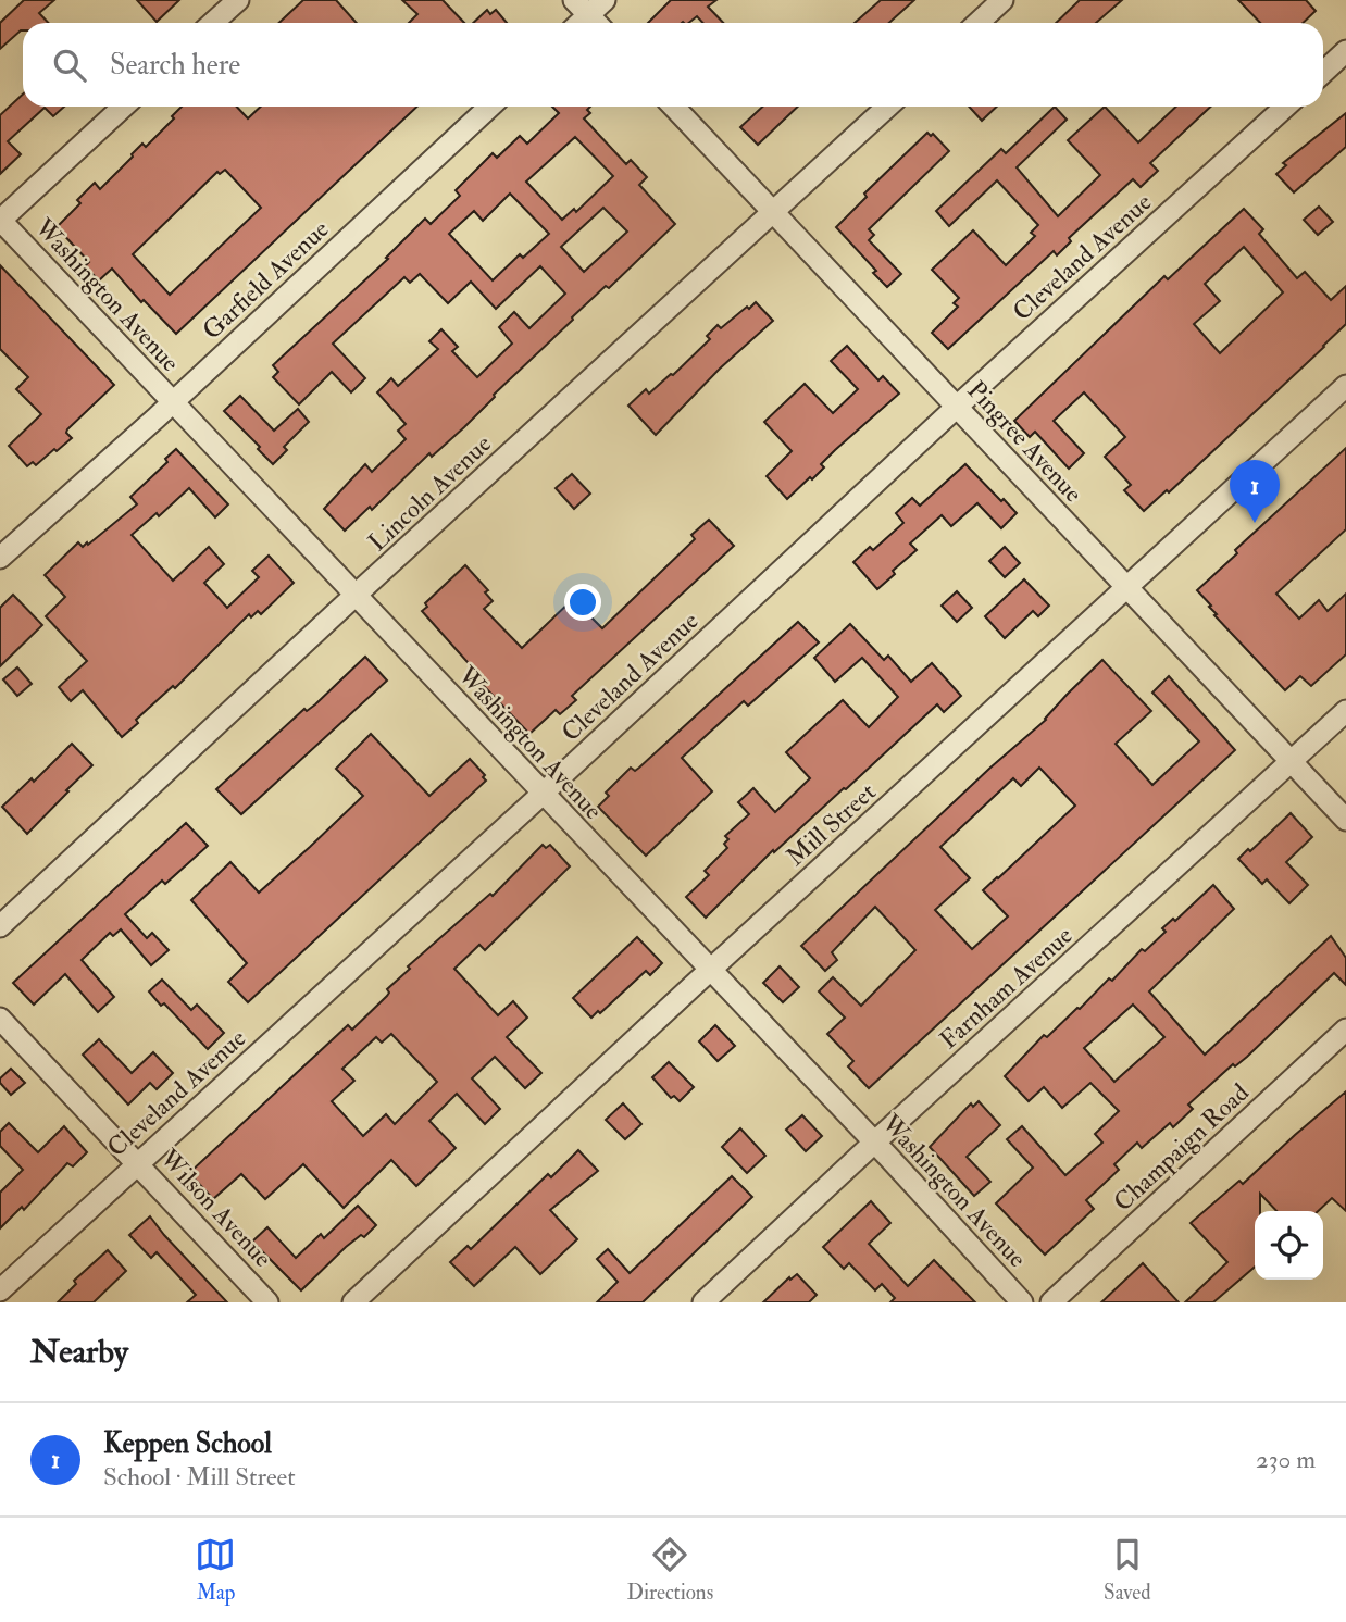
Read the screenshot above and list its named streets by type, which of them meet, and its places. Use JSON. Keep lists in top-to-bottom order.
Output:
{
  "streets": {
    "street": [
      "Cleveland Avenue",
      "Garfield Avenue",
      "Washington Avenue",
      "Pingree Avenue",
      "Lincoln Avenue",
      "Mill Street",
      "Farnham Avenue",
      "Champaign Road",
      "Wilson Avenue"
    ]
  },
  "crossings": [
    ["Cleveland Avenue", "Washington Avenue"],
    ["Cleveland Avenue", "Pingree Avenue"],
    ["Cleveland Avenue", "Wilson Avenue"],
    ["Garfield Avenue", "Washington Avenue"],
    ["Washington Avenue", "Lincoln Avenue"],
    ["Washington Avenue", "Mill Street"],
    ["Washington Avenue", "Farnham Avenue"],
    ["Pingree Avenue", "Lincoln Avenue"],
    ["Pingree Avenue", "Mill Street"],
    ["Pingree Avenue", "Farnham Avenue"]
  ],
  "page": {
    "search": "Search here",
    "pins": "1",
    "heading": "Nearby",
    "list": [
      {
        "mark": "1",
        "name": "Keppen School",
        "note": "School · Mill Street",
        "value": "230 m"
      }
    ],
    "nav": ["Map", "Directions", "Saved"]
  }
}
